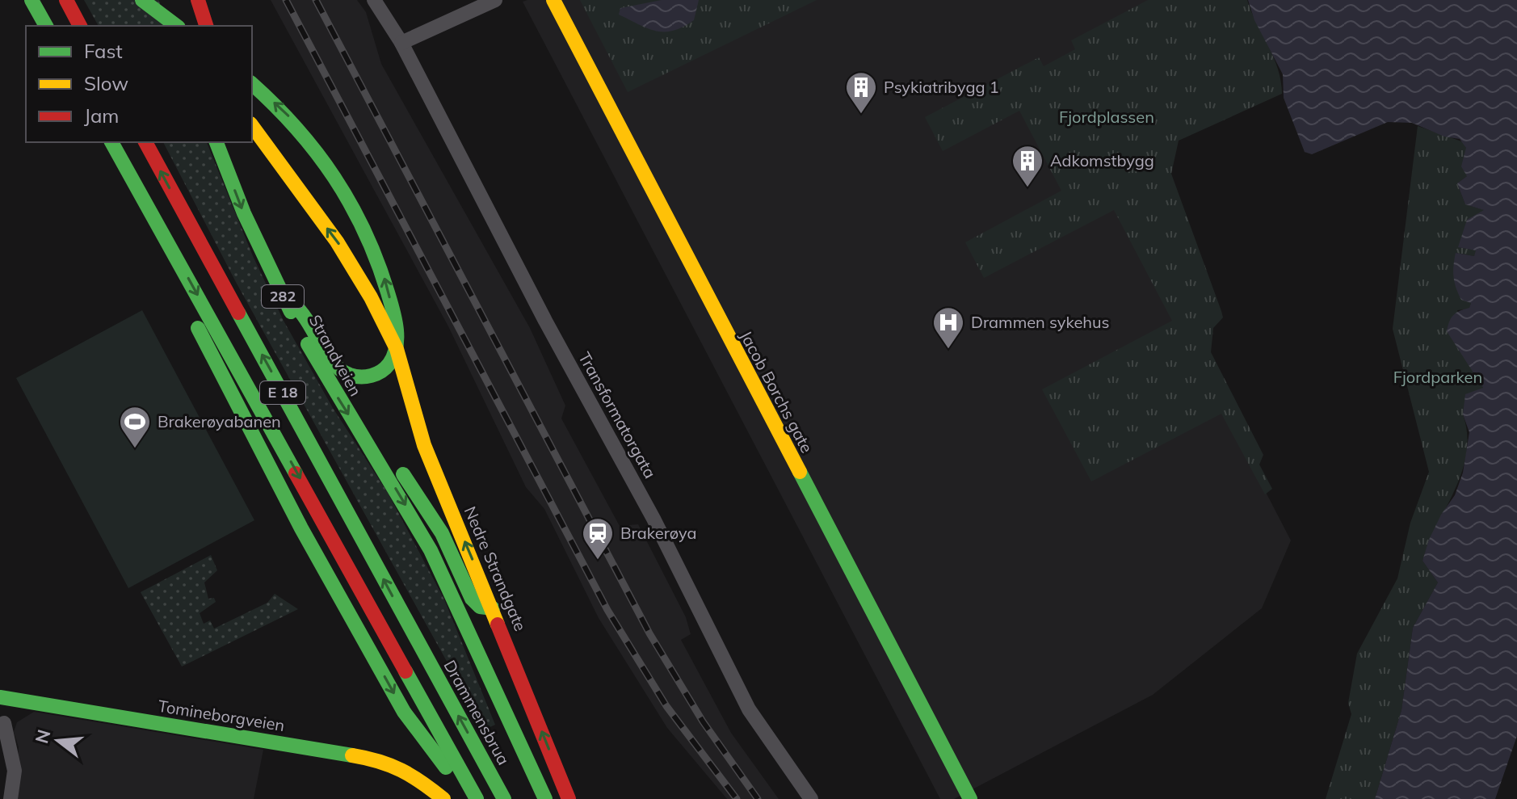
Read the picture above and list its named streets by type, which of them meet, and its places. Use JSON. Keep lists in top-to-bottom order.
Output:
{
  "streets": {
    "main road": [
      "282",
      "Strandveien",
      "Jacob Borchs gate",
      "E 18",
      "Nedre Strandgate",
      "Drammensbrua",
      "Tomineborgveien"
    ],
    "street": ["Transformatorgata"]
  },
  "crossings": [
    ["282", "Strandveien"],
    ["282", "Nedre Strandgate"]
  ],
  "parks": ["Fjordplassen", "Fjordparken"],
  "places": {
    "building": ["Psykiatribygg 1", "Adkomstbygg"],
    "hospital": ["Drammen sykehus"],
    "sports": ["Brakerøyabanen"],
    "station": ["Brakerøya"]
  },
  "legend": ["Fast", "Slow", "Jam"],
  "north": "left"
}
